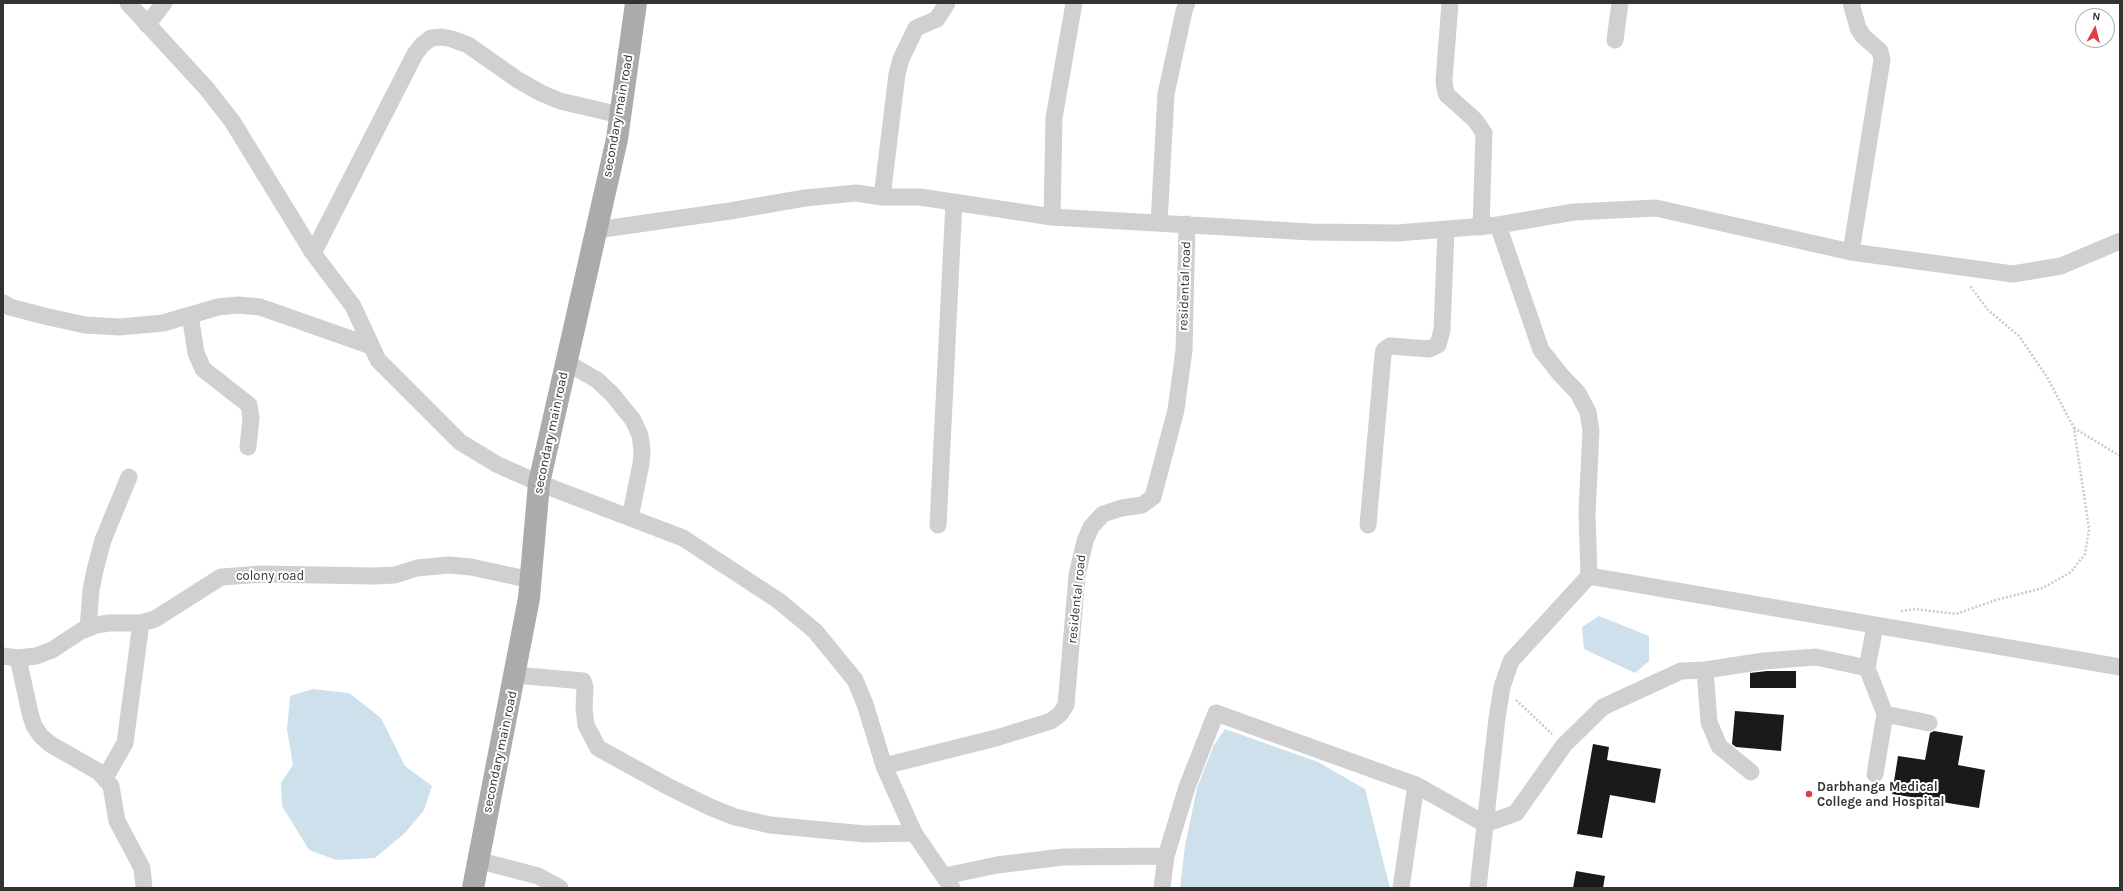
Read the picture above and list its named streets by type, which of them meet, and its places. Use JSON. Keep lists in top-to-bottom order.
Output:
{
  "streets": {
    "main road": ["secondary main road"],
    "street": ["residental road", "colony road"]
  },
  "crossings": [
    ["secondary main road", "colony road"]
  ],
  "places": ["Darbhanga Medical College and Hospital"],
  "north": "top"
}
